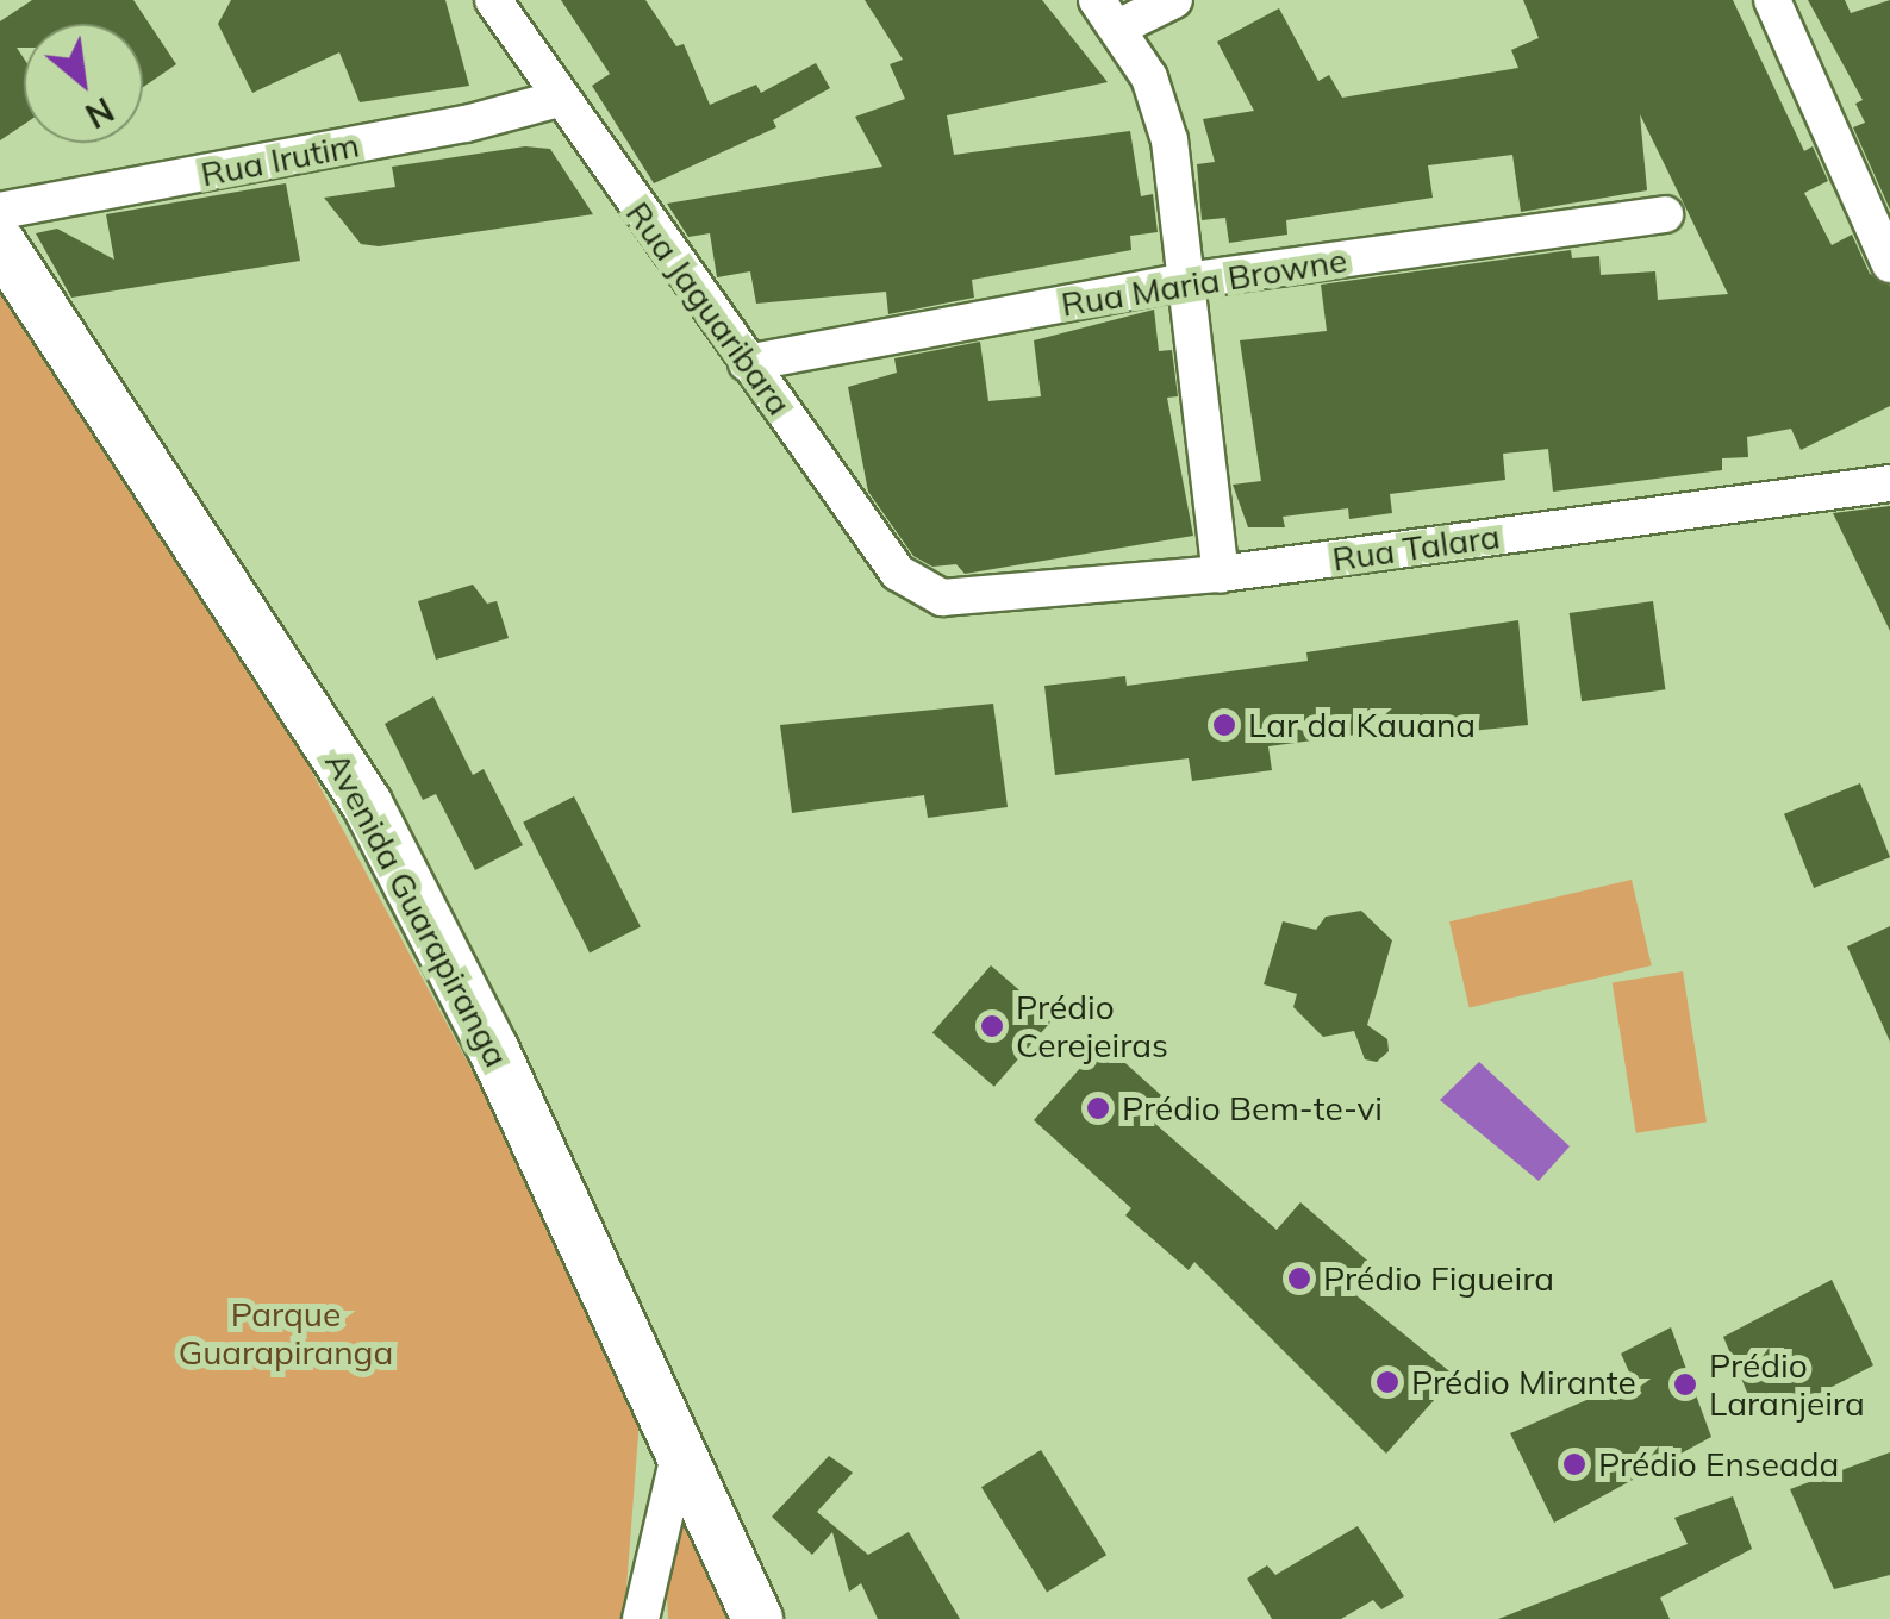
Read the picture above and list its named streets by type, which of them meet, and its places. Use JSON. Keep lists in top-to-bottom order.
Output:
{
  "streets": {
    "main road": ["Avenida Guarapiranga"],
    "street": [
      "Rua Irutim",
      "Rua Maria Browne",
      "Rua Jaguaribara",
      "Rua Talara"
    ]
  },
  "crossings": [
    ["Rua Irutim", "Rua Jaguaribara"],
    ["Rua Maria Browne", "Rua Jaguaribara"],
    ["Rua Jaguaribara", "Rua Talara"]
  ],
  "parks": ["Parque Guarapiranga"],
  "places": [
    "Lar da Kauana",
    "Prédio Cerejeiras",
    "Prédio Bem-te-vi",
    "Prédio Figueira",
    "Prédio Mirante",
    "Prédio Laranjeira",
    "Prédio Enseada"
  ],
  "north": "bottom right"
}
